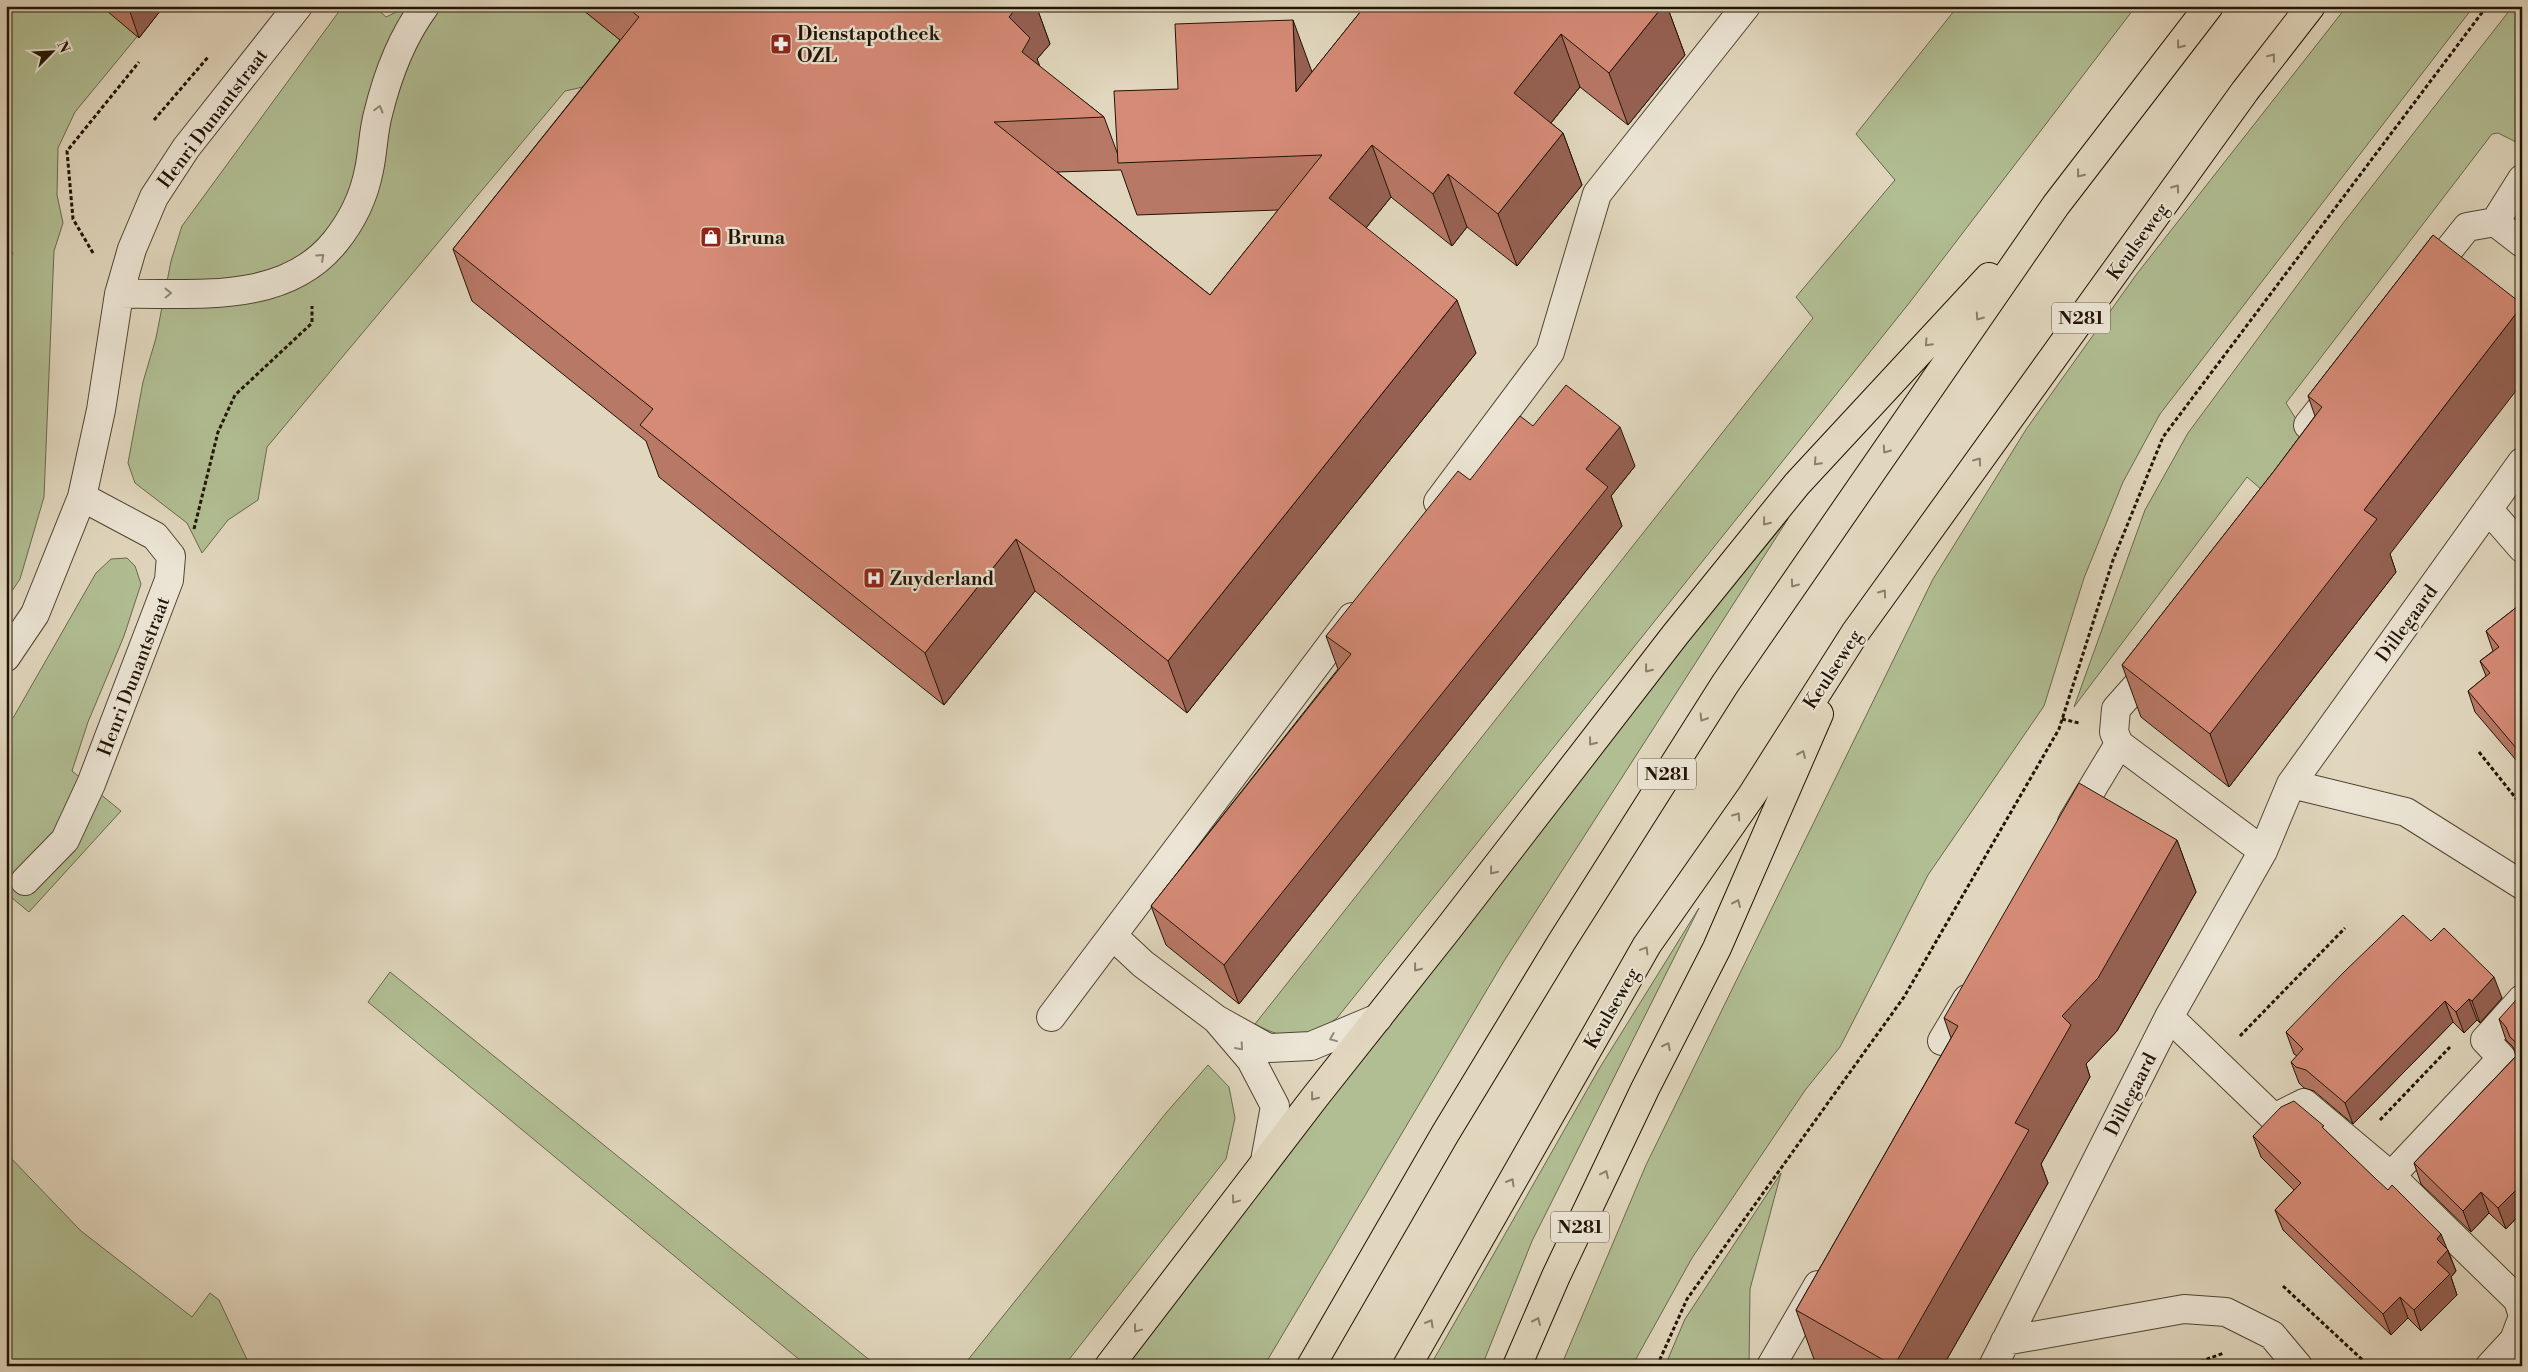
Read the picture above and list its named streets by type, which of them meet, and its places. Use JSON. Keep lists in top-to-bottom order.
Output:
{
  "streets": {
    "highway": ["Keulseweg", "N281"],
    "street": ["Henri Dunantstraat", "Dillegaard"]
  },
  "crossings": [
    ["Keulseweg", "N281"]
  ],
  "places": {
    "pharmacy": ["Dienstapotheek OZL"],
    "shop": ["Bruna"],
    "hospital": ["Zuyderland"]
  },
  "north": "top right"
}
